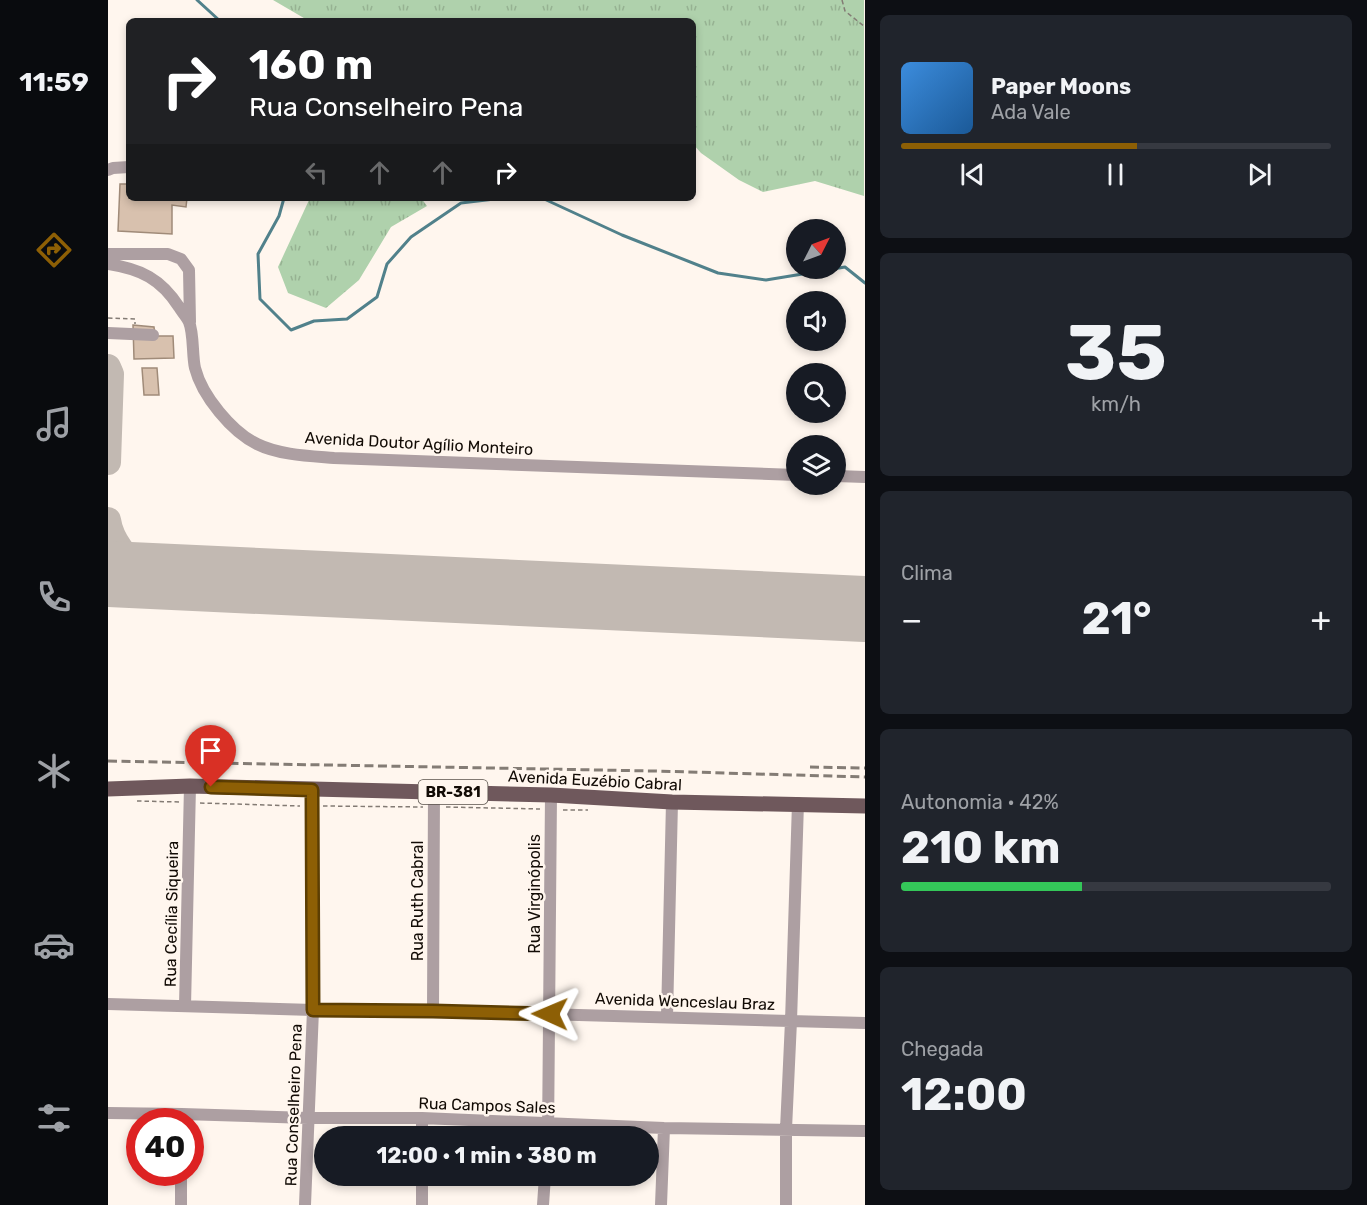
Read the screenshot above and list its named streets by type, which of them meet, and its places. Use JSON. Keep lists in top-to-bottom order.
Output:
{
  "streets": {
    "main road": ["Avenida Euzébio Cabral", "BR-381"],
    "street": [
      "Avenida Doutor Agílio Monteiro",
      "Rua Virginópolis",
      "Rua Ruth Cabral",
      "Rua Cecília Siqueira",
      "Avenida Wenceslau Braz",
      "Rua Conselheiro Pena",
      "Rua Campos Sales"
    ]
  },
  "crossings": [
    ["Avenida Euzébio Cabral", "Rua Virginópolis"],
    ["Avenida Euzébio Cabral", "Rua Ruth Cabral"],
    ["Avenida Euzébio Cabral", "Rua Cecília Siqueira"],
    ["Avenida Euzébio Cabral", "Rua Conselheiro Pena"],
    ["Rua Virginópolis", "Avenida Wenceslau Braz"],
    ["Rua Ruth Cabral", "Avenida Wenceslau Braz"],
    ["Rua Cecília Siqueira", "Avenida Wenceslau Braz"],
    ["Avenida Wenceslau Braz", "Rua Conselheiro Pena"],
    ["Rua Conselheiro Pena", "Rua Campos Sales"]
  ],
  "north": "top right",
  "page": {
    "tabs": "11:59",
    "turn": ["160 m", "Rua Conselheiro Pena"],
    "song": ["Paper Moons", "Ada Vale"],
    "tile": [
      ["35", "km/h"],
      "Clima",
      ["Autonomia · 42%", "210 km"],
      ["Chegada", "12:00"]
    ],
    "heat": ["−", "21°", "+"],
    "limit": "40",
    "trip": "12:00 · 1 min · 380 m"
  }
}
